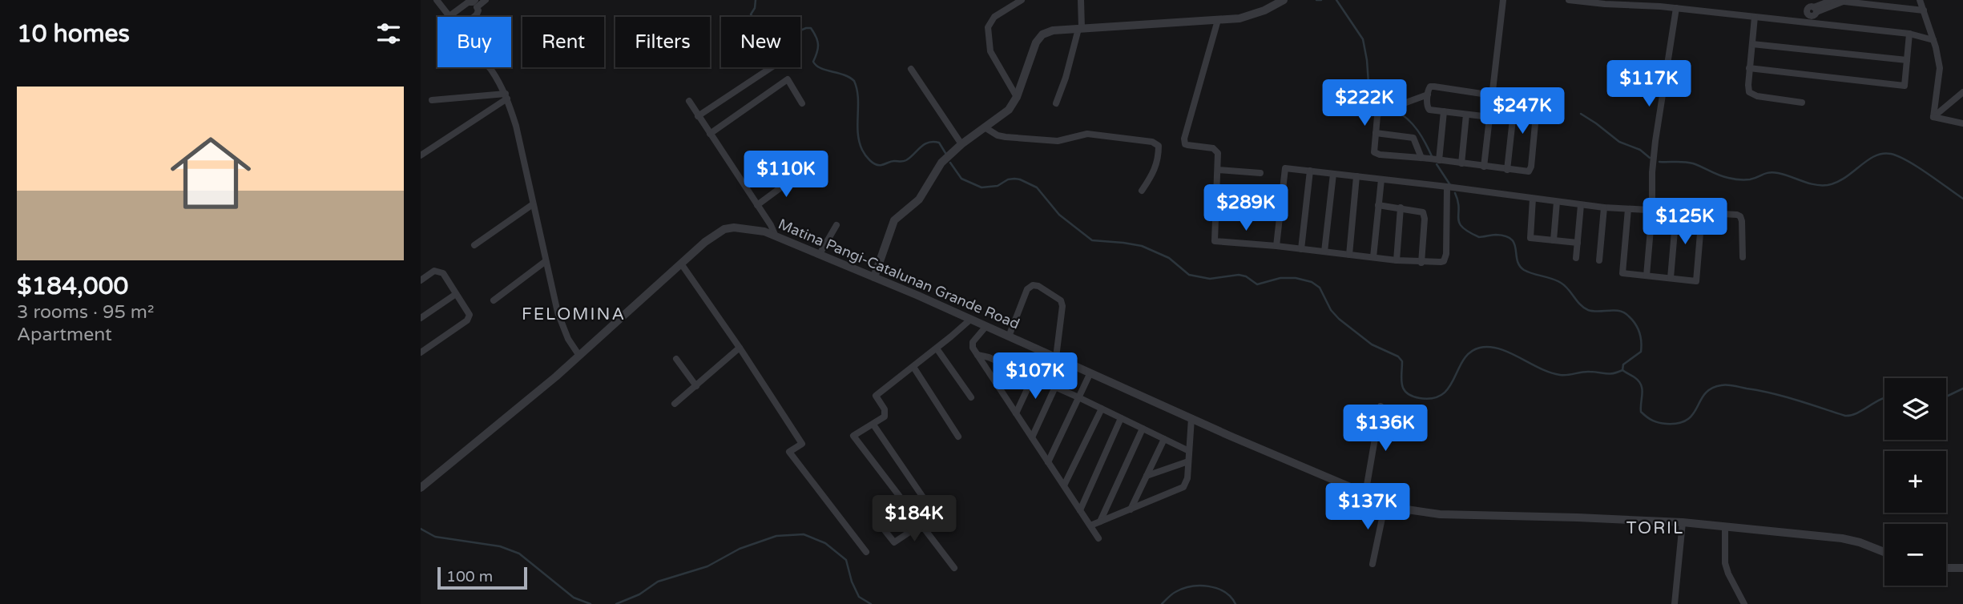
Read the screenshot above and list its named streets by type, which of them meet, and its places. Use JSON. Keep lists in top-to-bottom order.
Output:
{
  "streets": {
    "street": ["Matina Pangi-Catalunan Grande Road"]
  },
  "districts": ["FELOMINA", "TORIL"],
  "scale_bar": "100 m",
  "page": {
    "heading": "10 homes",
    "chip": [
      "Buy",
      "Rent",
      "Filters",
      "New"
    ],
    "price": [
      "$117K",
      "$222K",
      "$247K",
      "$110K",
      "$289K",
      "$125K",
      "$107K",
      "$136K",
      "$137K",
      "$184K"
    ],
    "list": [
      {
        "name": "$184,000",
        "note": "3 rooms · 95 m² · Apartment"
      }
    ],
    "map_buttons": ["+", "−"],
    "scale": "100 m"
  }
}
